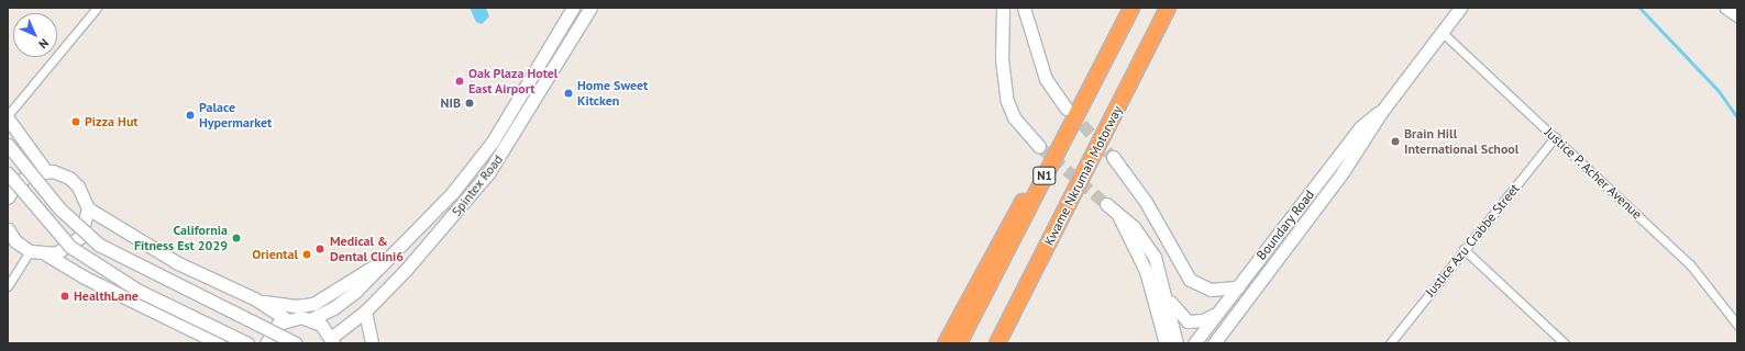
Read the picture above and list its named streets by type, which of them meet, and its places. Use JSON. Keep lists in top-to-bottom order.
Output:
{
  "streets": {
    "highway": ["N1", "Kwame Nkrumah Motorway"],
    "main road": ["Spintex Road", "Boundary Road"],
    "street": ["Justice P. Acher Avenue", "Justice Azu Crabbe Street"]
  },
  "crossings": [
    ["Justice P. Acher Avenue", "Boundary Road"],
    ["Justice P. Acher Avenue", "Justice Azu Crabbe Street"]
  ],
  "places": [
    "Oak Plaza Hotel East Airport",
    "Home Sweet Kitcken",
    "NIB",
    "Palace Hypermarket",
    "Pizza Hut",
    "Brain Hill International School",
    "California Fitness Est 2029",
    "Medical & Dental Clini6",
    "Oriental",
    "HealthLane"
  ],
  "north": "bottom right"
}
